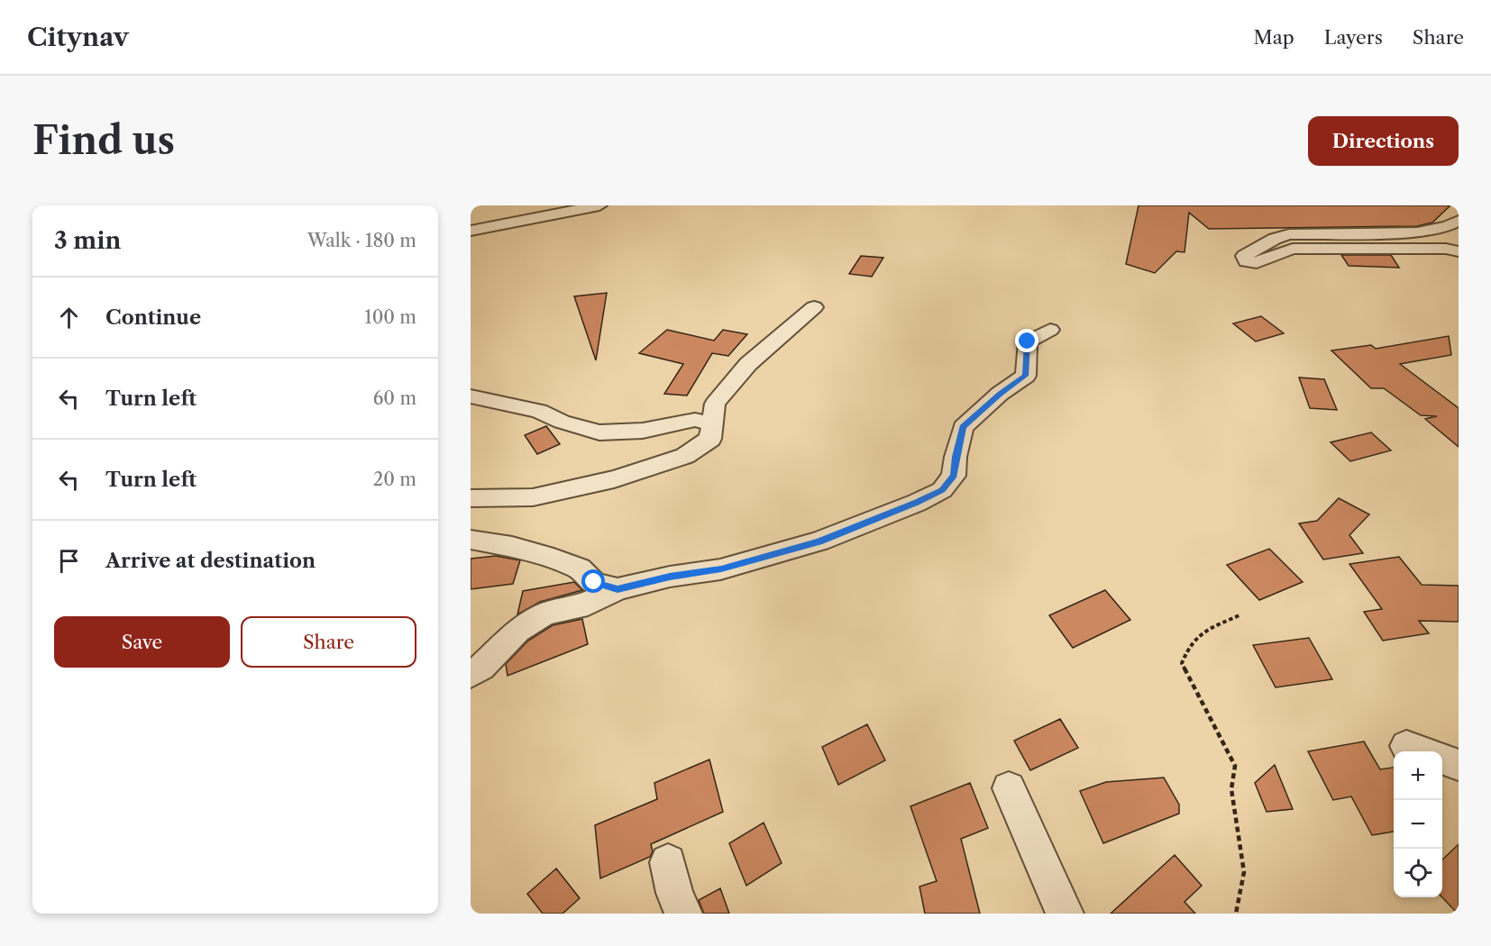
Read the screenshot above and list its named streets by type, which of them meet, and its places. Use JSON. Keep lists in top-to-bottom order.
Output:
{
  "page": {
    "header": "Citynav",
    "nav": ["Map", "Layers", "Share"],
    "buttons": [
      "Directions",
      ["Save", "Share"]
    ],
    "title": "Find us",
    "heading": ["3 min", "Walk · 180 m"],
    "list": [
      ["Continue", "100 m"],
      ["Turn left", "60 m"],
      ["Turn left", "20 m"],
      "Arrive at destination"
    ],
    "map_buttons": ["+", "−"]
  }
}
